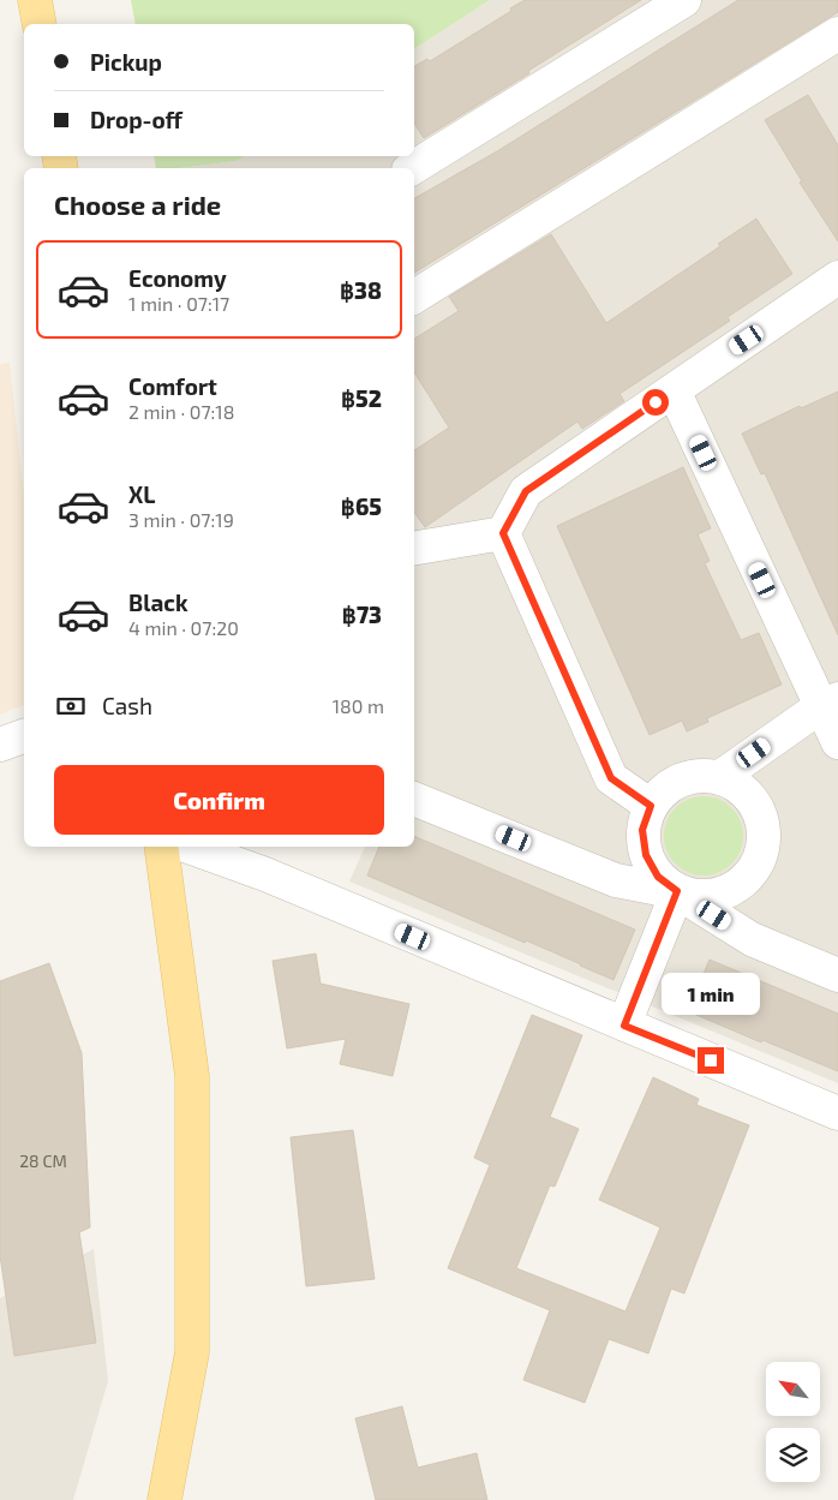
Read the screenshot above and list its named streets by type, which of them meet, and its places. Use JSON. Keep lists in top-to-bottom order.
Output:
{
  "house_numbers": ["28 CM"],
  "north": "top left",
  "page": {
    "banner": ["Pickup", "Drop-off"],
    "heading": "Choose a ride",
    "list": [
      {
        "name": "Economy",
        "note": "1 min · 07:17",
        "value": "฿38"
      },
      {
        "name": "Comfort",
        "note": "2 min · 07:18",
        "value": "฿52"
      },
      {
        "name": "XL",
        "note": "3 min · 07:19",
        "value": "฿65"
      },
      {
        "name": "Black",
        "note": "4 min · 07:20",
        "value": "฿73"
      }
    ],
    "pay": ["Cash", "180 m"],
    "buttons": "Confirm",
    "bubble": "1 min"
  }
}
